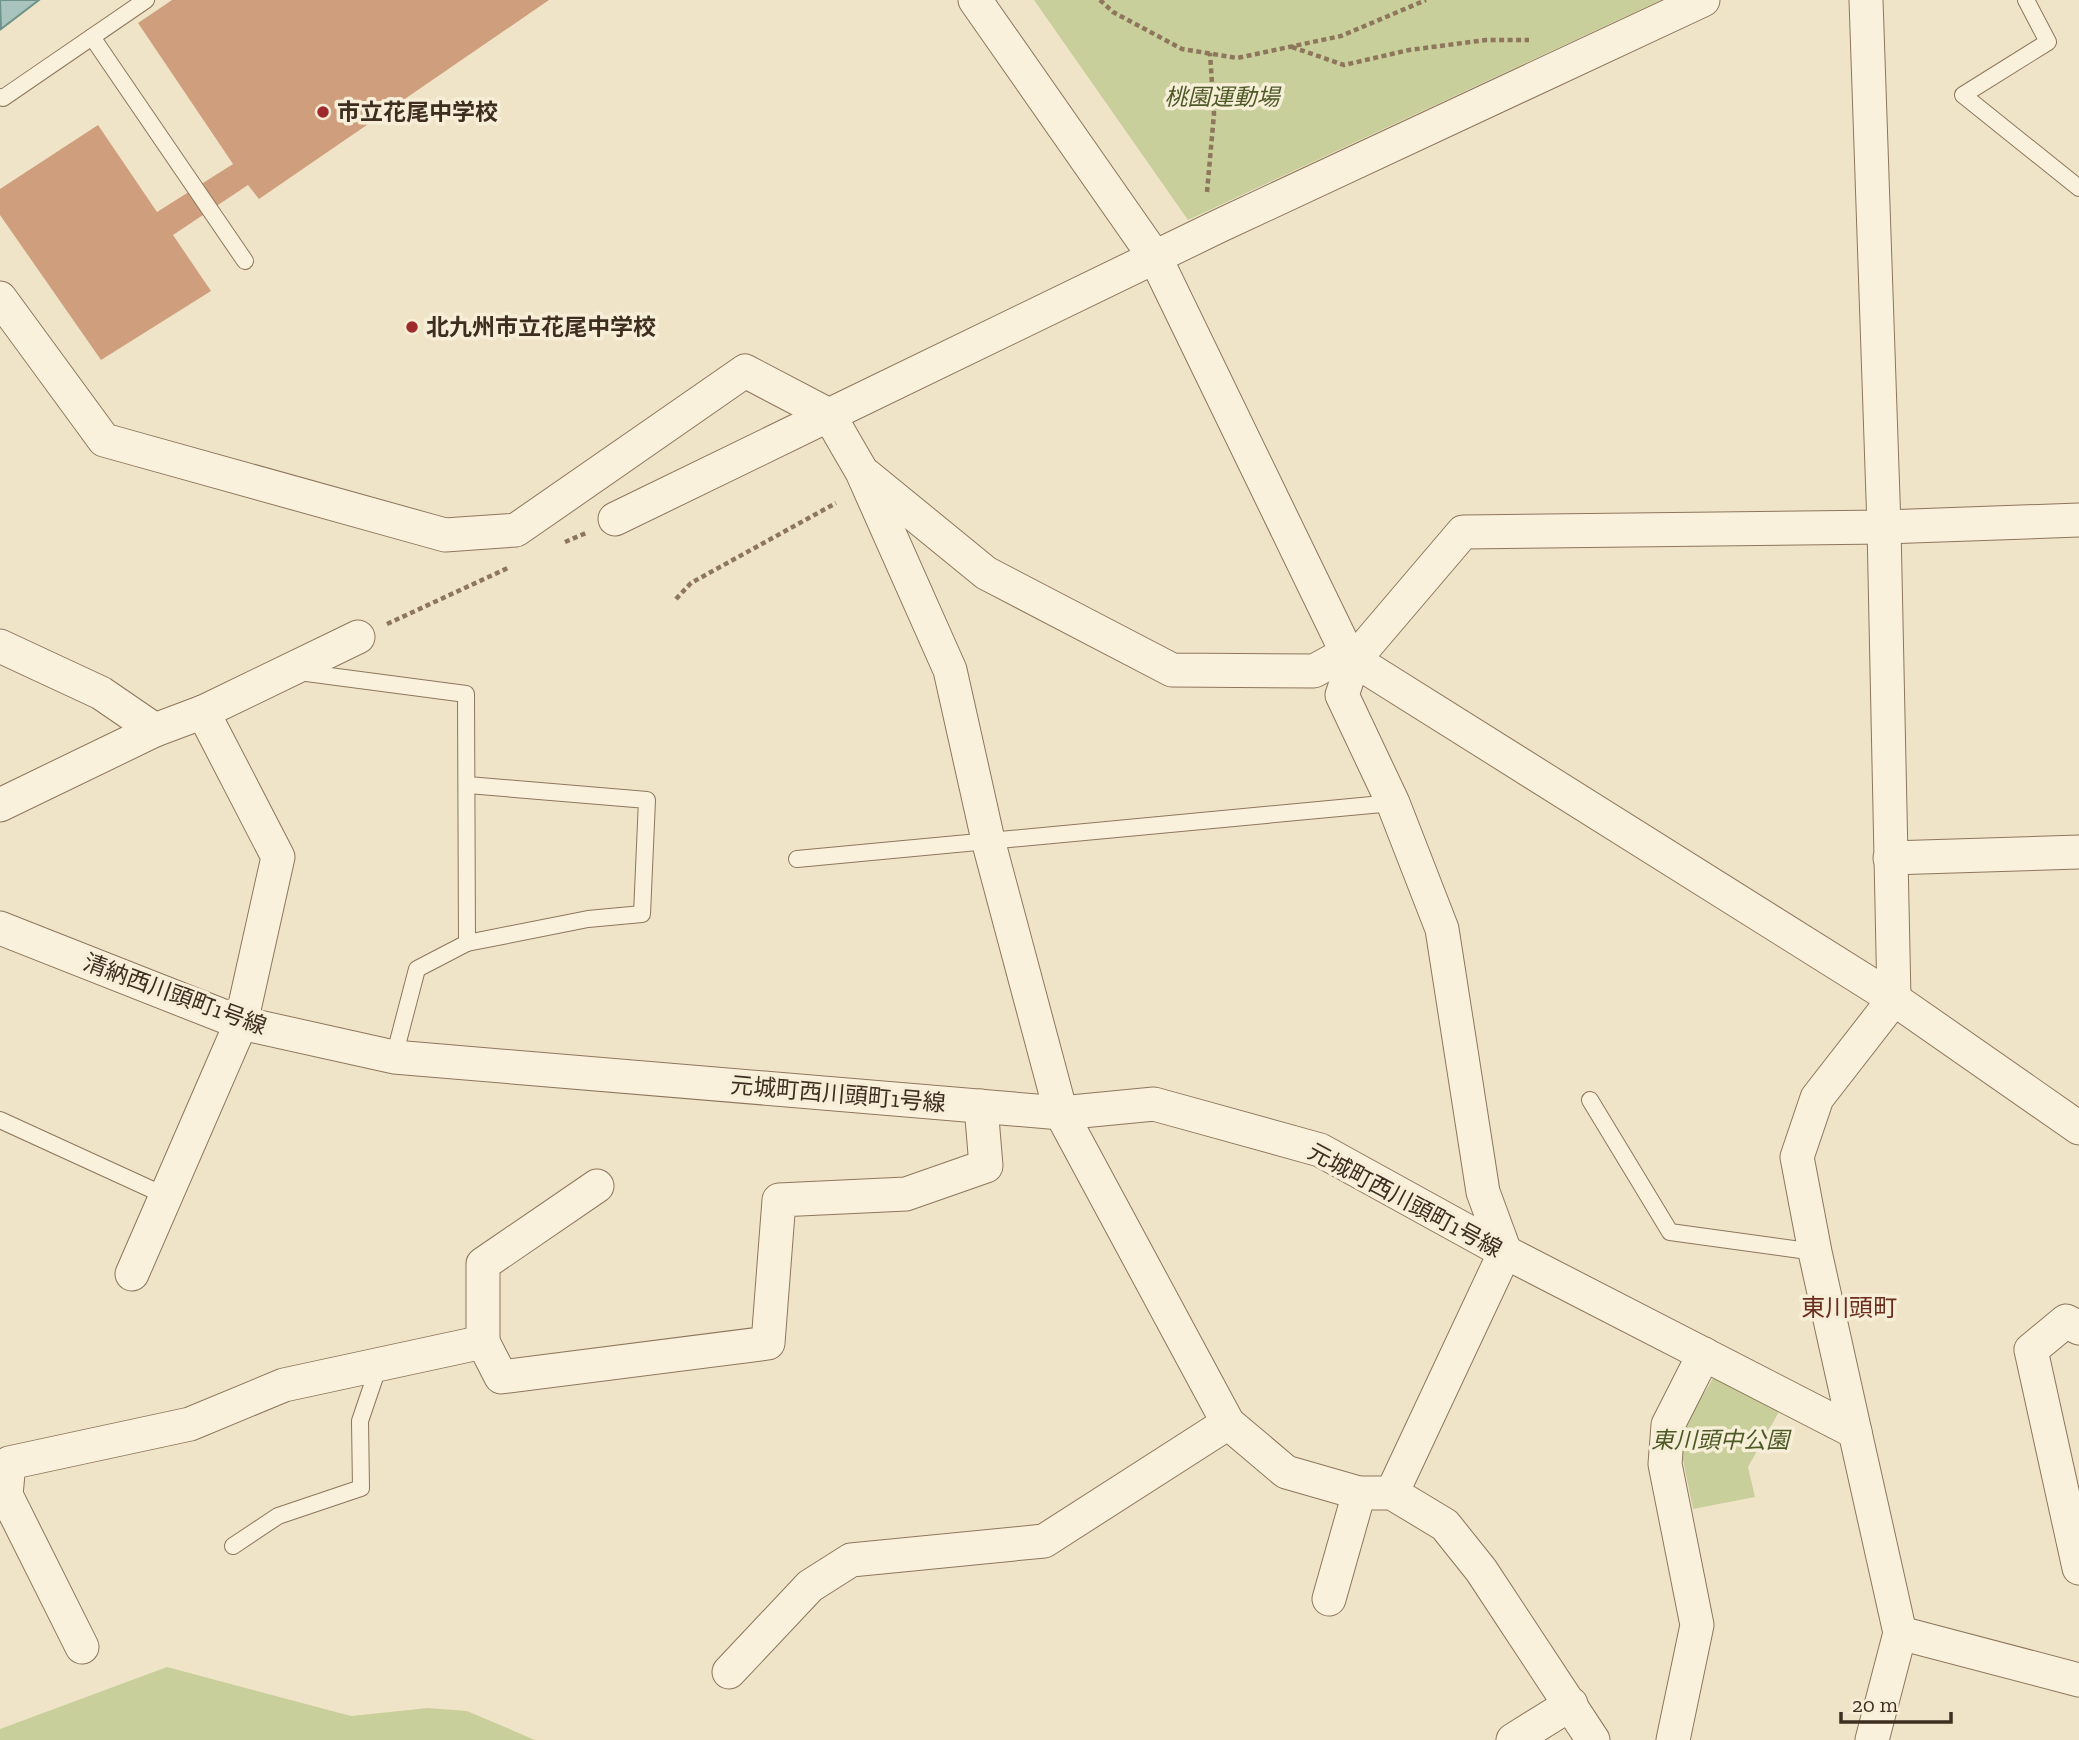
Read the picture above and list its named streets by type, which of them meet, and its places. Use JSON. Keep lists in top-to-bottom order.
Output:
{
  "streets": {
    "street": ["清納西川頭町1号線", "元城町西川頭町1号線"]
  },
  "crossings": [
    ["清納西川頭町1号線", "元城町西川頭町1号線"]
  ],
  "districts": ["東川頭町"],
  "parks": ["桃園運動場", "東川頭中公園"],
  "places": ["市立花尾中学校", "北九州市立花尾中学校"],
  "scale_bar": "20 m"
}
